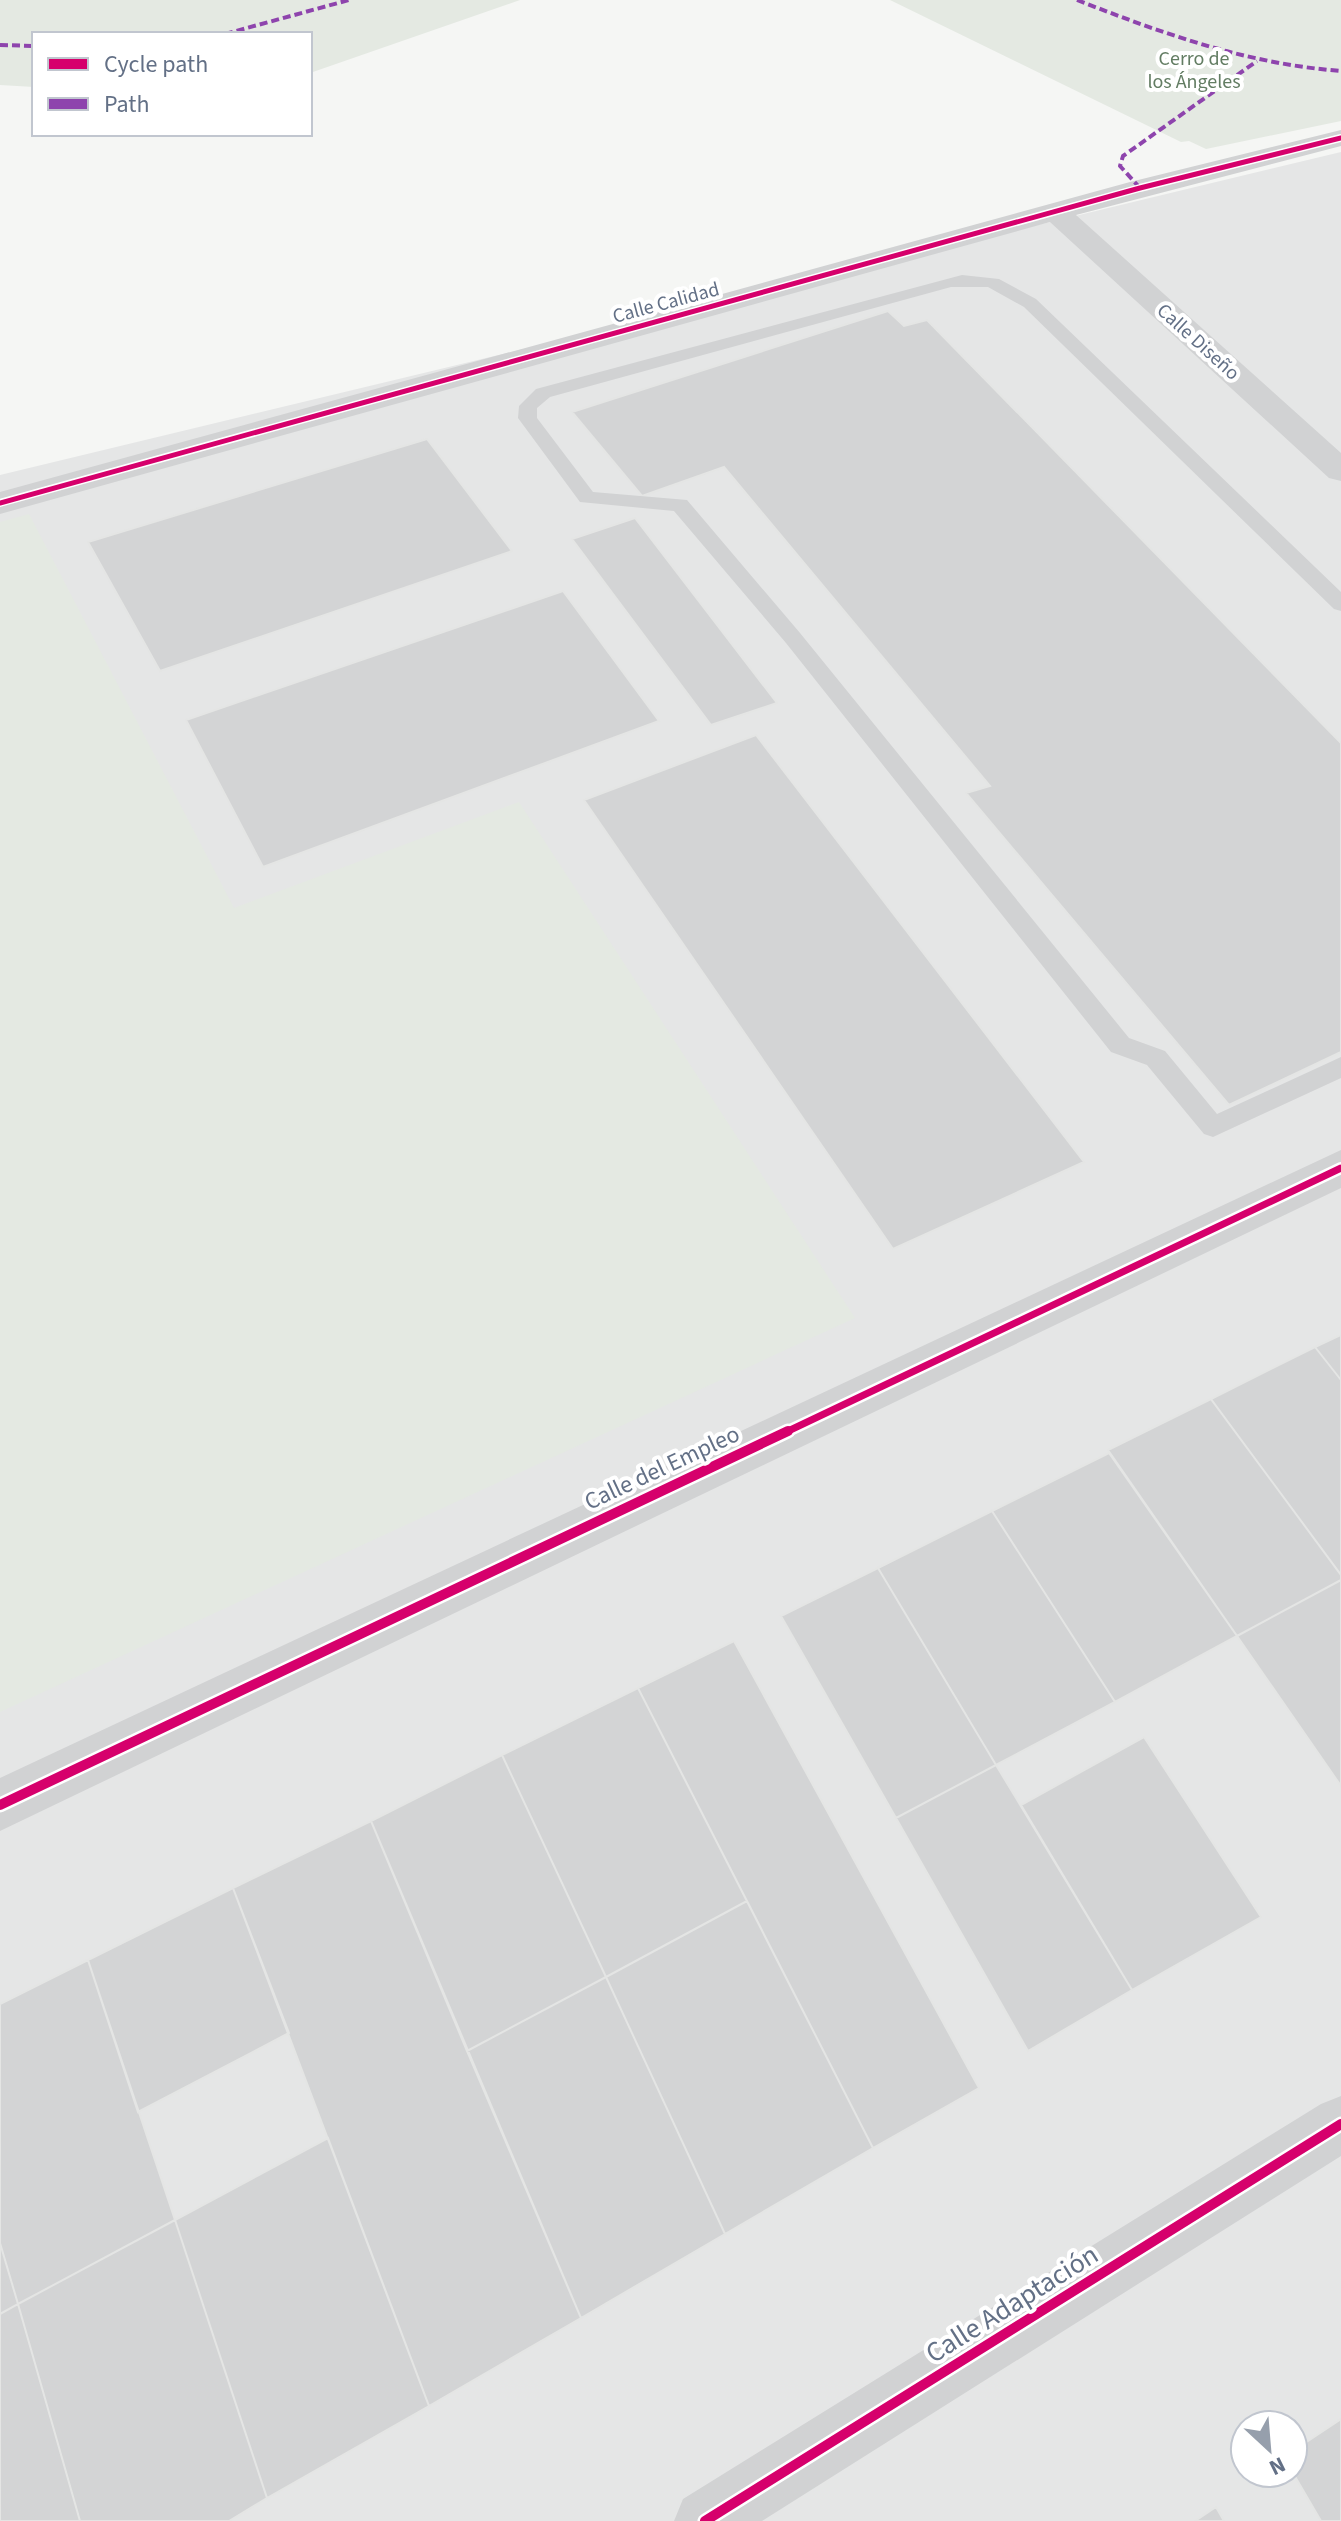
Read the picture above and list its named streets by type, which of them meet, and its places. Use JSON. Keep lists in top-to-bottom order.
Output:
{
  "streets": {
    "street": [
      "Calle Calidad",
      "Calle Diseño",
      "Calle del Empleo",
      "Calle Adaptación"
    ]
  },
  "crossings": [
    ["Calle Calidad", "Calle Diseño"]
  ],
  "parks": ["Cerro de los Ángeles"],
  "legend": ["Cycle path", "Path"],
  "north": "bottom right"
}
